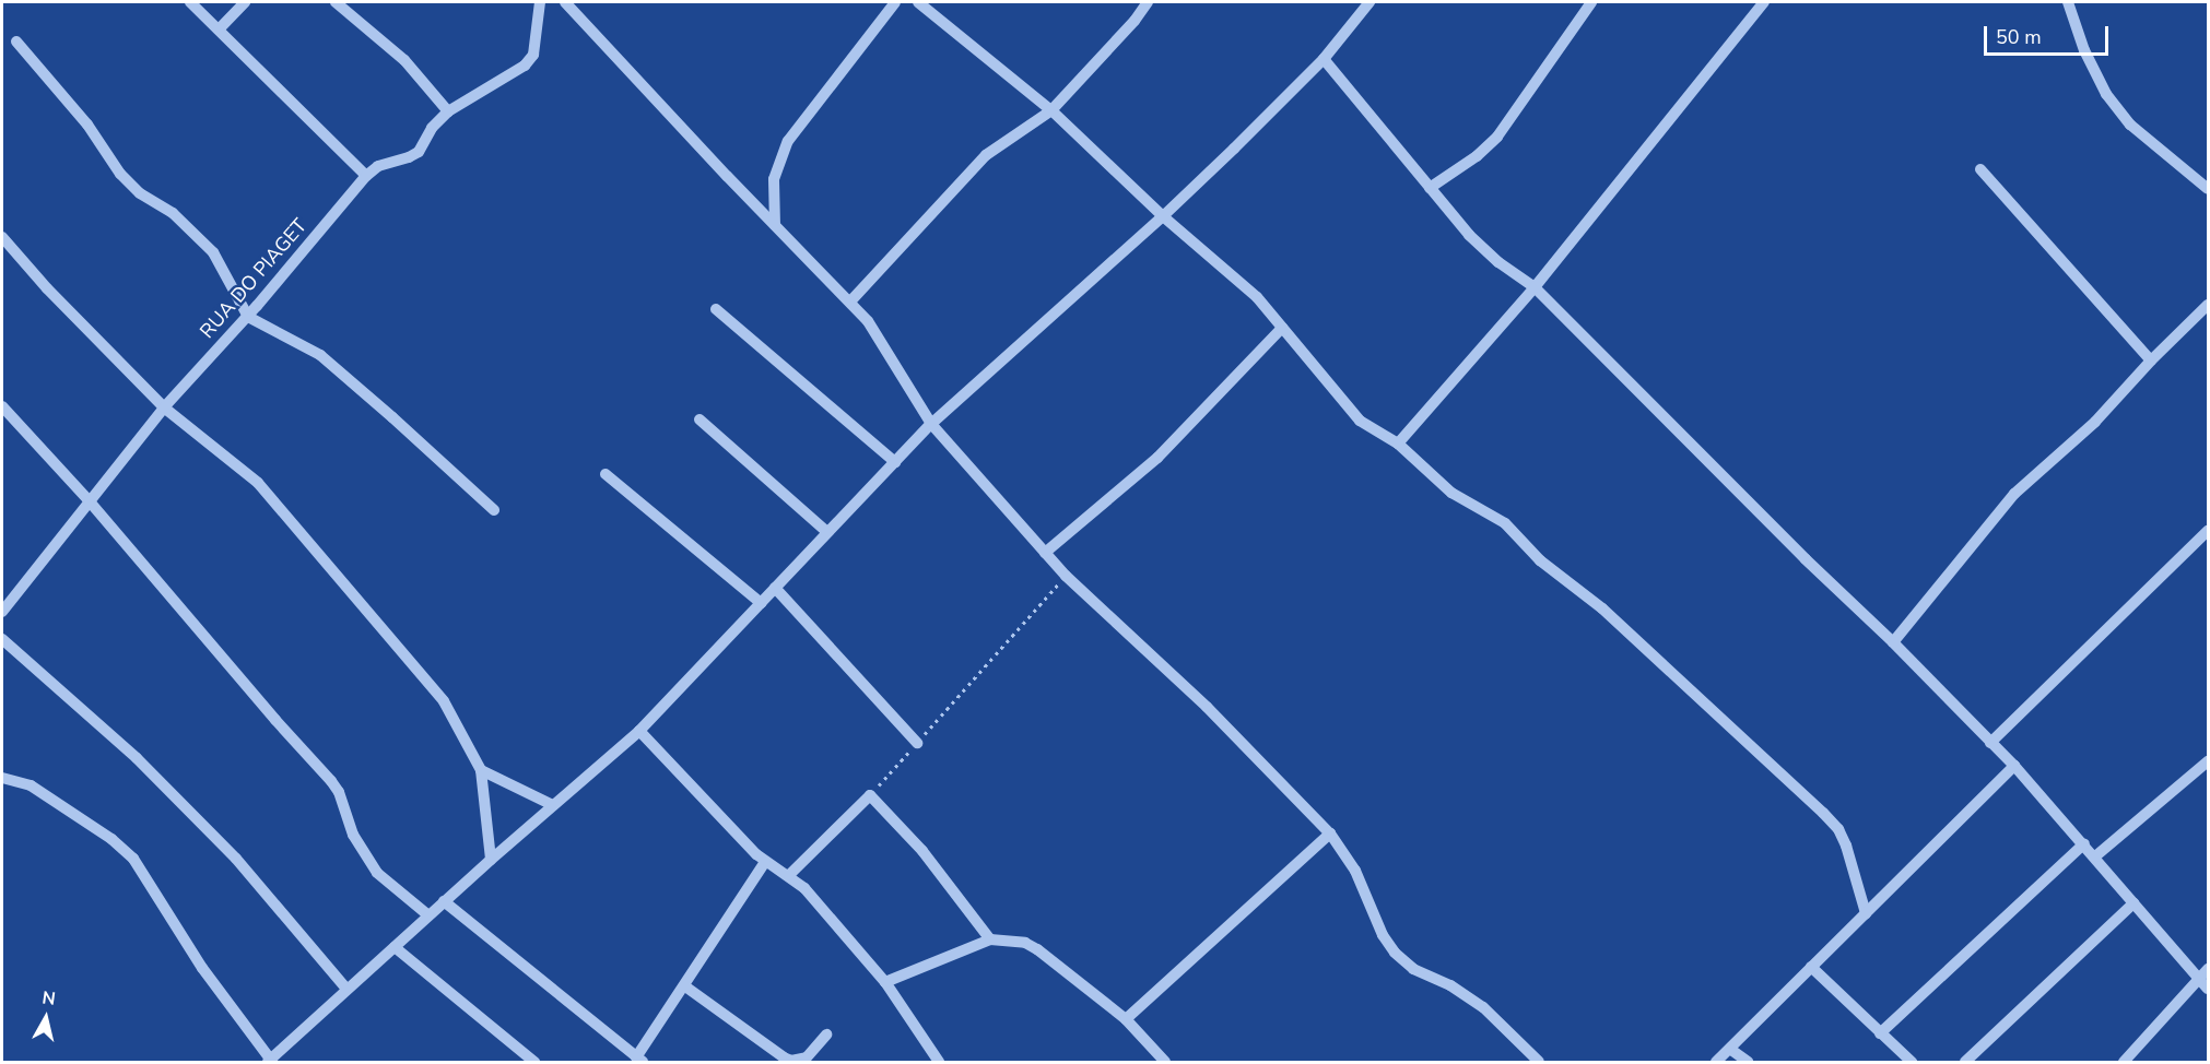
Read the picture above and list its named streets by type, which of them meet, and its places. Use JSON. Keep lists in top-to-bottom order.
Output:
{
  "streets": {
    "street": ["RUA DO PIAGET"]
  },
  "scale_bar": "50 m",
  "north": "top"
}
